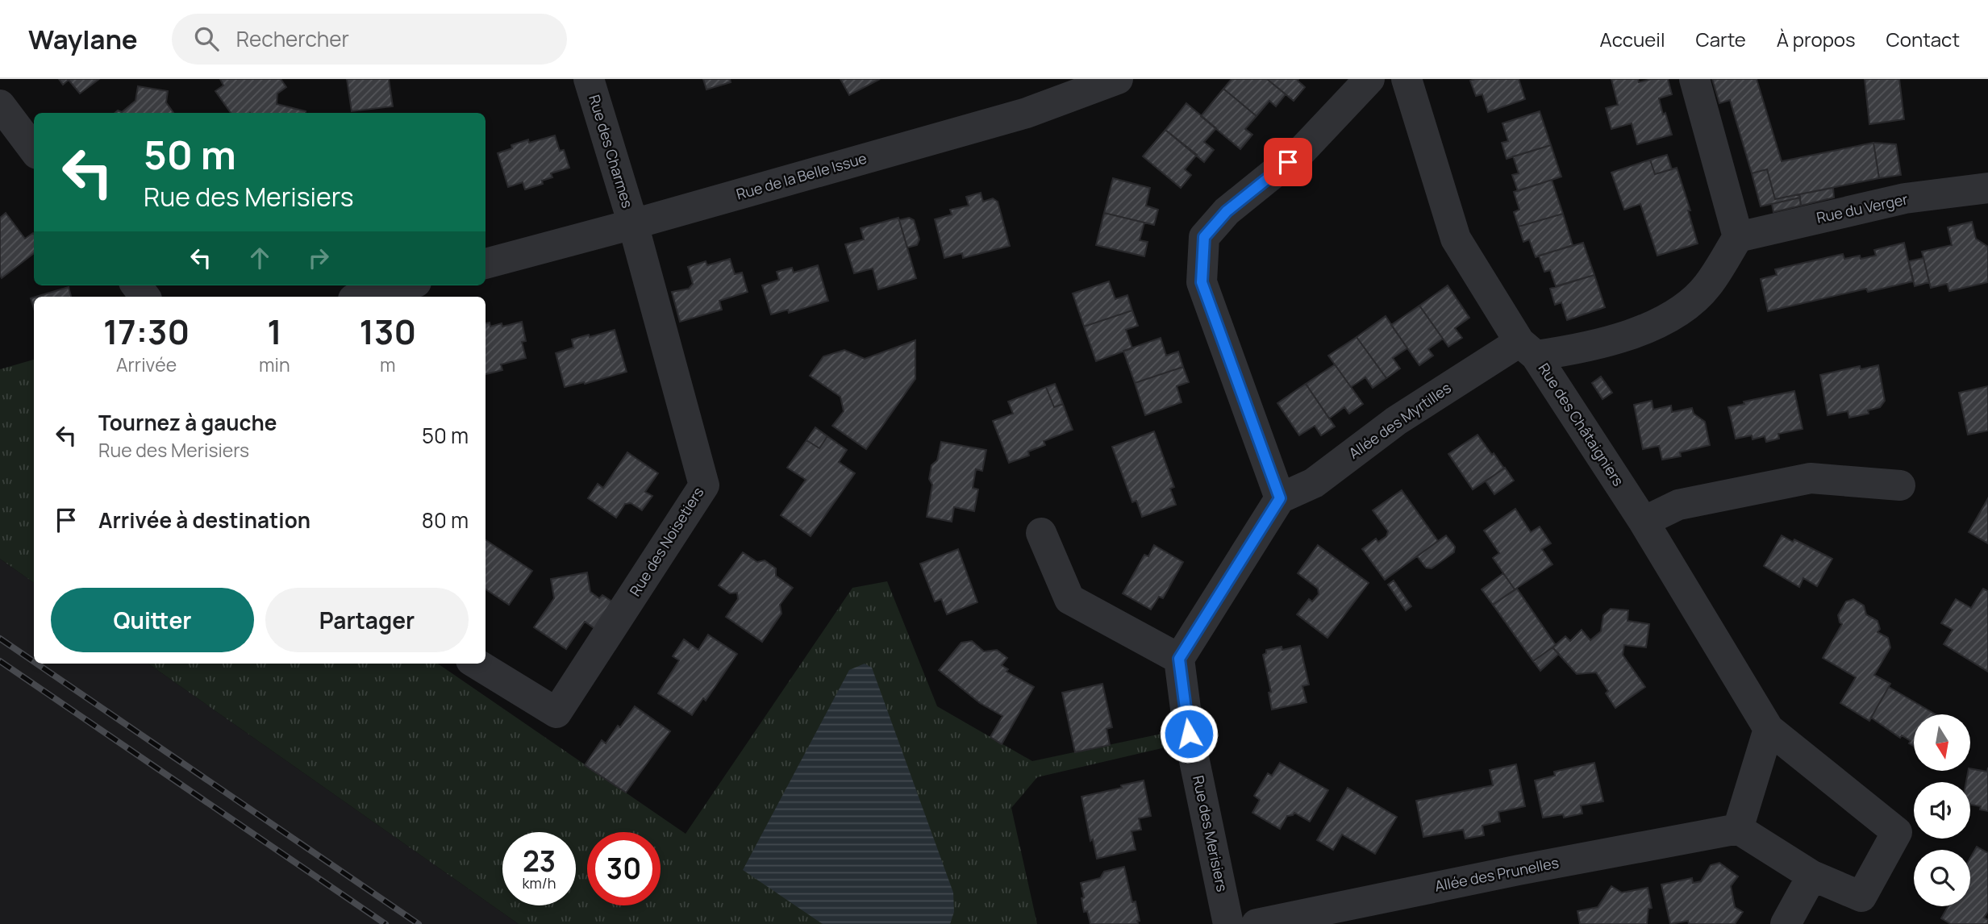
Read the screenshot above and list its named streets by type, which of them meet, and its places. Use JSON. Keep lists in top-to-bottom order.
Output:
{
  "streets": {
    "street": [
      "Rue des Charmes",
      "Rue de la Belle Issue",
      "Rue du Verger",
      "Allée des Myrtilles",
      "Rue des Châtaigniers",
      "Rue des Noisetiers",
      "Rue des Merisiers",
      "Allée des Prunelles"
    ]
  },
  "crossings": [
    ["Rue des Charmes", "Rue de la Belle Issue"],
    ["Rue des Charmes", "Rue des Noisetiers"],
    ["Rue de la Belle Issue", "Rue des Noisetiers"],
    ["Allée des Myrtilles", "Rue des Châtaigniers"],
    ["Rue des Châtaigniers", "Allée des Prunelles"]
  ],
  "north": "bottom",
  "page": {
    "header": "Waylane",
    "search": "Rechercher",
    "nav": [
      "Accueil",
      "Carte",
      "À propos",
      "Contact"
    ],
    "turn": ["50 m", "Rue des Merisiers"],
    "eta": [
      "17:30",
      "Arrivée",
      "1",
      "min",
      "130",
      "m"
    ],
    "list": [
      {
        "name": "Tournez à gauche",
        "note": "Rue des Merisiers",
        "value": "50 m"
      },
      {
        "name": "Arrivée à destination",
        "value": "80 m"
      }
    ],
    "buttons": ["Quitter", "Partager"],
    "speed": "23 km/h",
    "limit": "30"
  }
}
